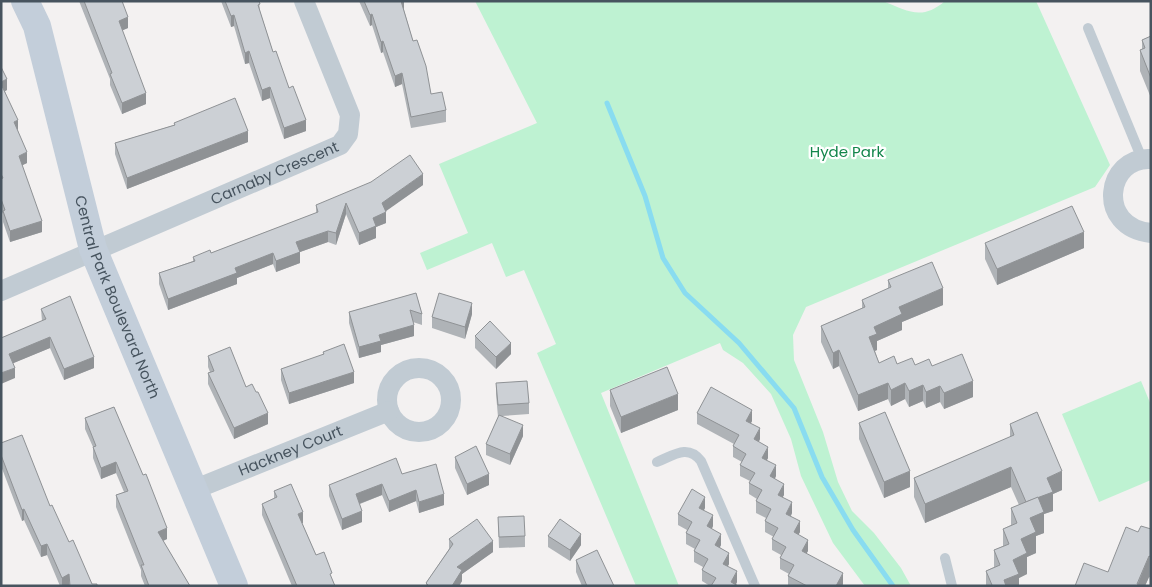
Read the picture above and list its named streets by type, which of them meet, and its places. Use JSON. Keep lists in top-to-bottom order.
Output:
{
  "streets": {
    "street": ["Carnaby Crescent", "Central Park Boulevard North", "Hackney Court"]
  },
  "crossings": [
    ["Carnaby Crescent", "Central Park Boulevard North"],
    ["Central Park Boulevard North", "Hackney Court"]
  ],
  "parks": ["Hyde Park"]
}
